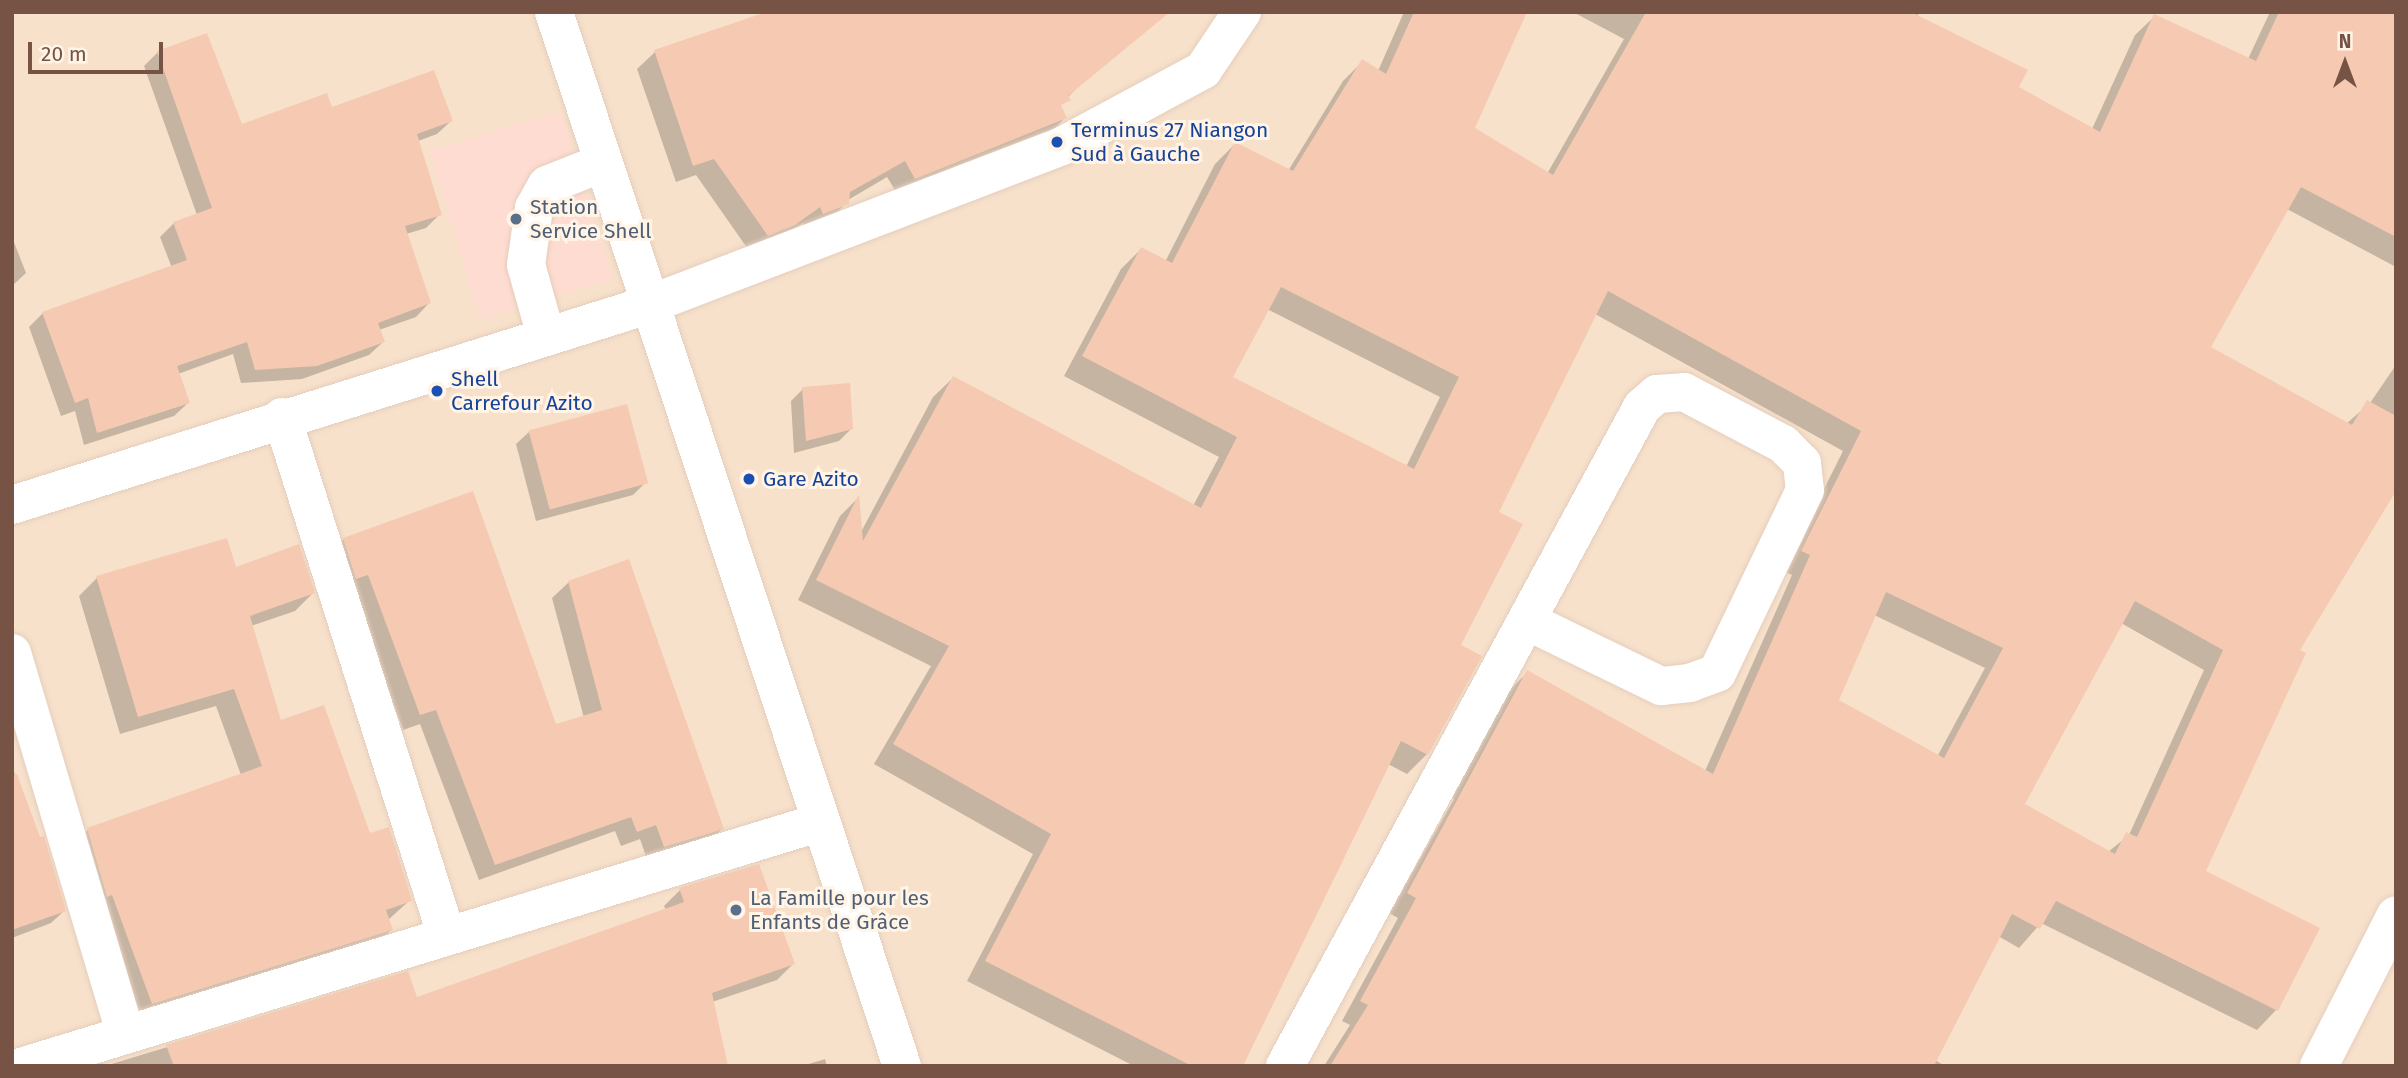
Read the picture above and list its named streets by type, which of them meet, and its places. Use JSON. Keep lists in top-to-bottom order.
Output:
{
  "places": [
    "Terminus 27 Niangon Sud à Gauche",
    "Station Service Shell",
    "Shell Carrefour Azito",
    "Gare Azito",
    "La Famille pour les Enfants de Grâce"
  ],
  "scale_bar": "20 m",
  "north": "top"
}
